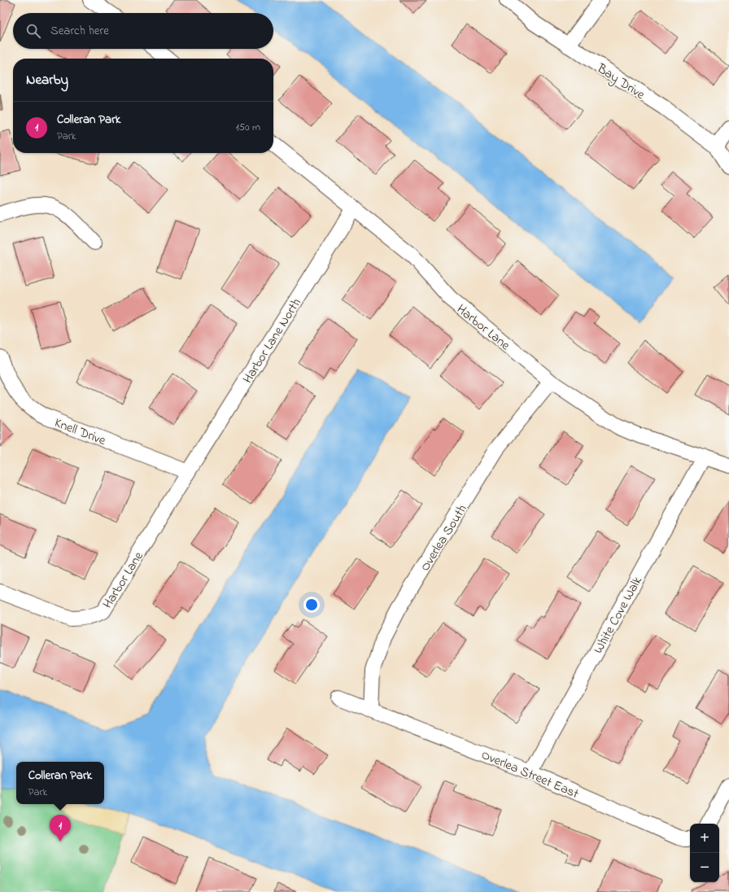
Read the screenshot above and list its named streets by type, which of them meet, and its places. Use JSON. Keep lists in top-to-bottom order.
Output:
{
  "streets": {
    "street": [
      "Bay Drive",
      "Harbor Lane",
      "Harbor Lane North",
      "Knell Drive",
      "Overlea South",
      "White Cove Walk",
      "Overlea Street East"
    ]
  },
  "crossings": [
    ["Harbor Lane", "Harbor Lane North"],
    ["Harbor Lane", "Knell Drive"],
    ["Harbor Lane", "Overlea South"],
    ["Harbor Lane", "White Cove Walk"],
    ["Harbor Lane North", "Knell Drive"],
    ["Overlea South", "Overlea Street East"],
    ["White Cove Walk", "Overlea Street East"]
  ],
  "page": {
    "search": "Search here",
    "heading": "Nearby",
    "list": [
      {
        "mark": "1",
        "name": "Colleran Park",
        "note": "Park",
        "value": "150 m"
      }
    ],
    "popup": ["Colleran Park", "Park"],
    "pins": "1",
    "map_buttons": ["+", "−"]
  }
}
